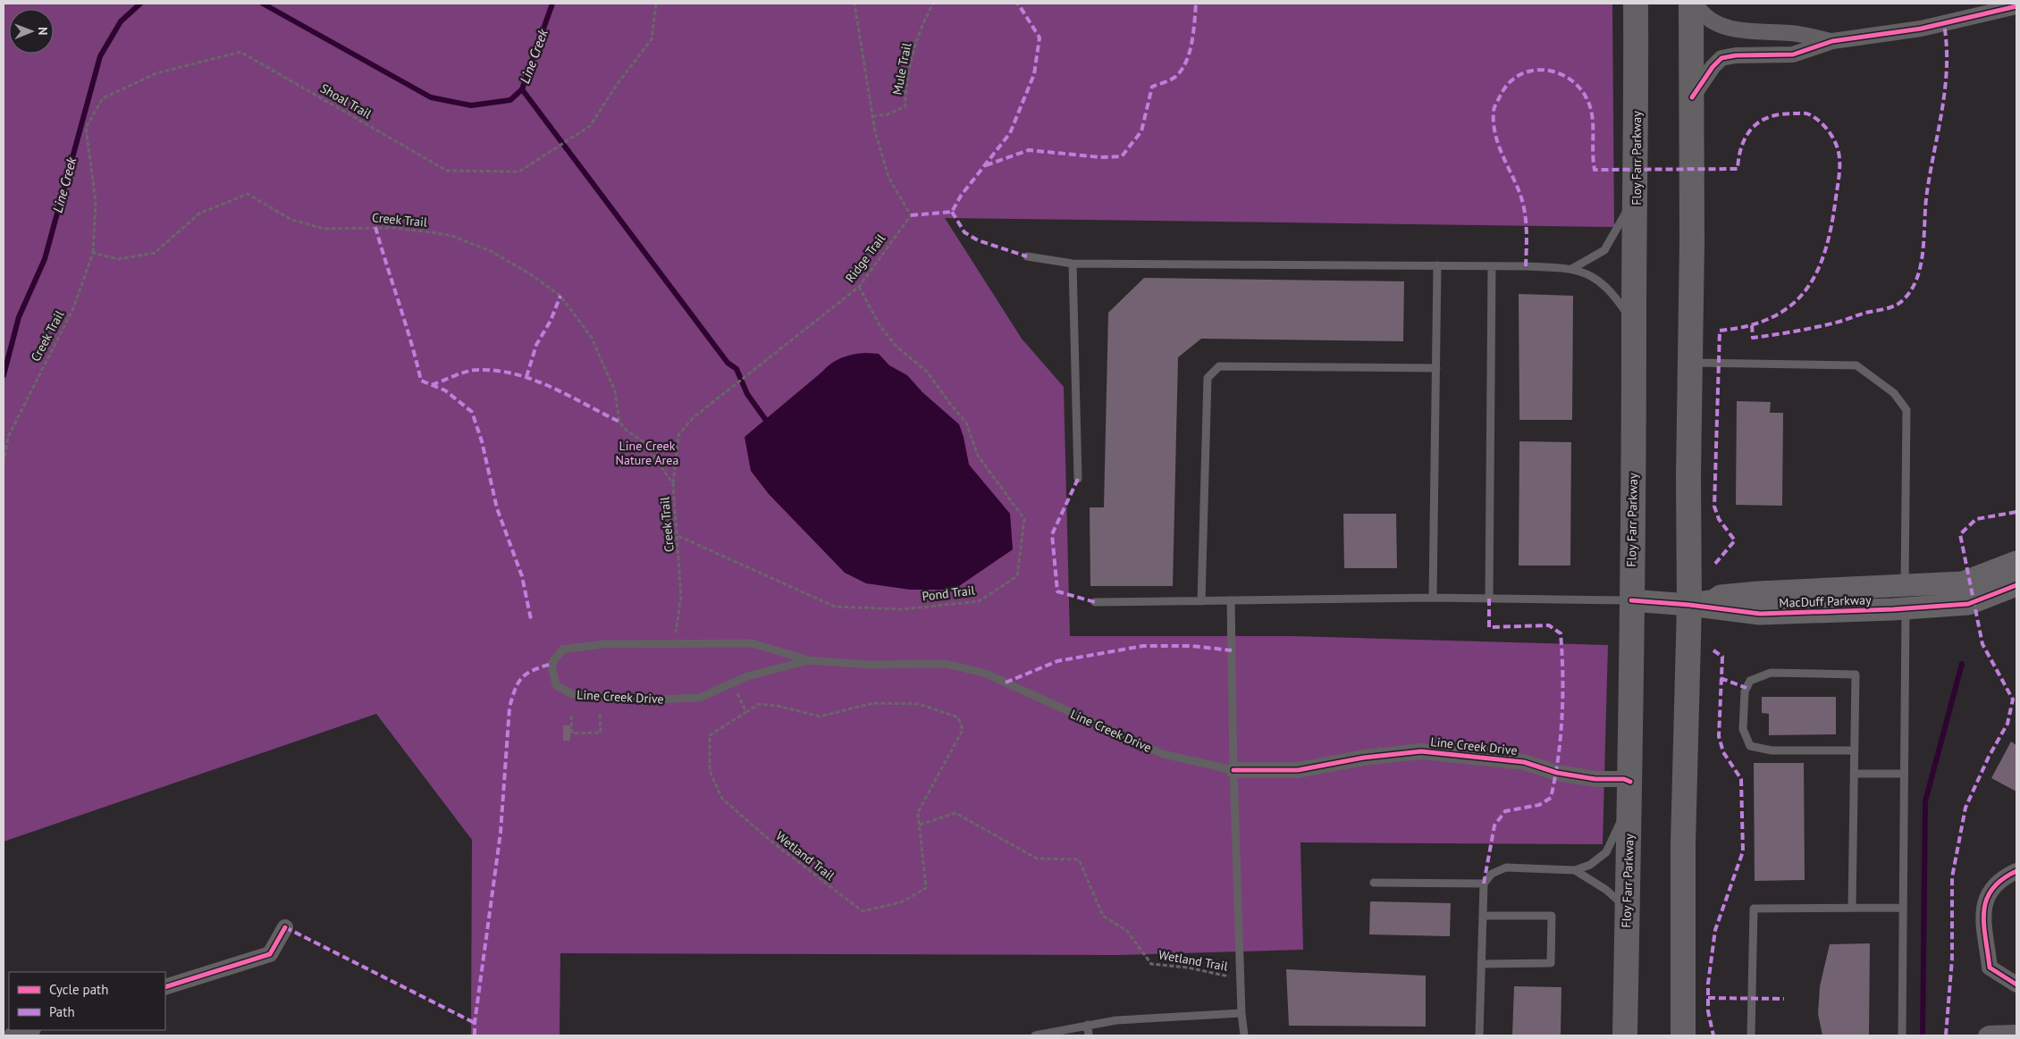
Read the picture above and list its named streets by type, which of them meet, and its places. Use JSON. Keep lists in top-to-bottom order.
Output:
{
  "streets": {
    "main road": ["Floy Farr Parkway"],
    "street": ["MacDuff Parkway", "Line Creek Drive"],
    "path": [
      "Mule Trail",
      "Shoal Trail",
      "Creek Trail",
      "Ridge Trail",
      "Pond Trail",
      "Wetland Trail"
    ]
  },
  "crossings": [
    ["Mule Trail", "Ridge Trail"],
    ["Shoal Trail", "Creek Trail"],
    ["Floy Farr Parkway", "MacDuff Parkway"],
    ["Floy Farr Parkway", "Line Creek Drive"],
    ["Creek Trail", "Ridge Trail"],
    ["Creek Trail", "Pond Trail"],
    ["Creek Trail", "Line Creek Drive"],
    ["Ridge Trail", "Pond Trail"]
  ],
  "water": ["Line Creek"],
  "parks": ["Line Creek Nature Area"],
  "legend": ["Cycle path", "Path"],
  "north": "right"
}
